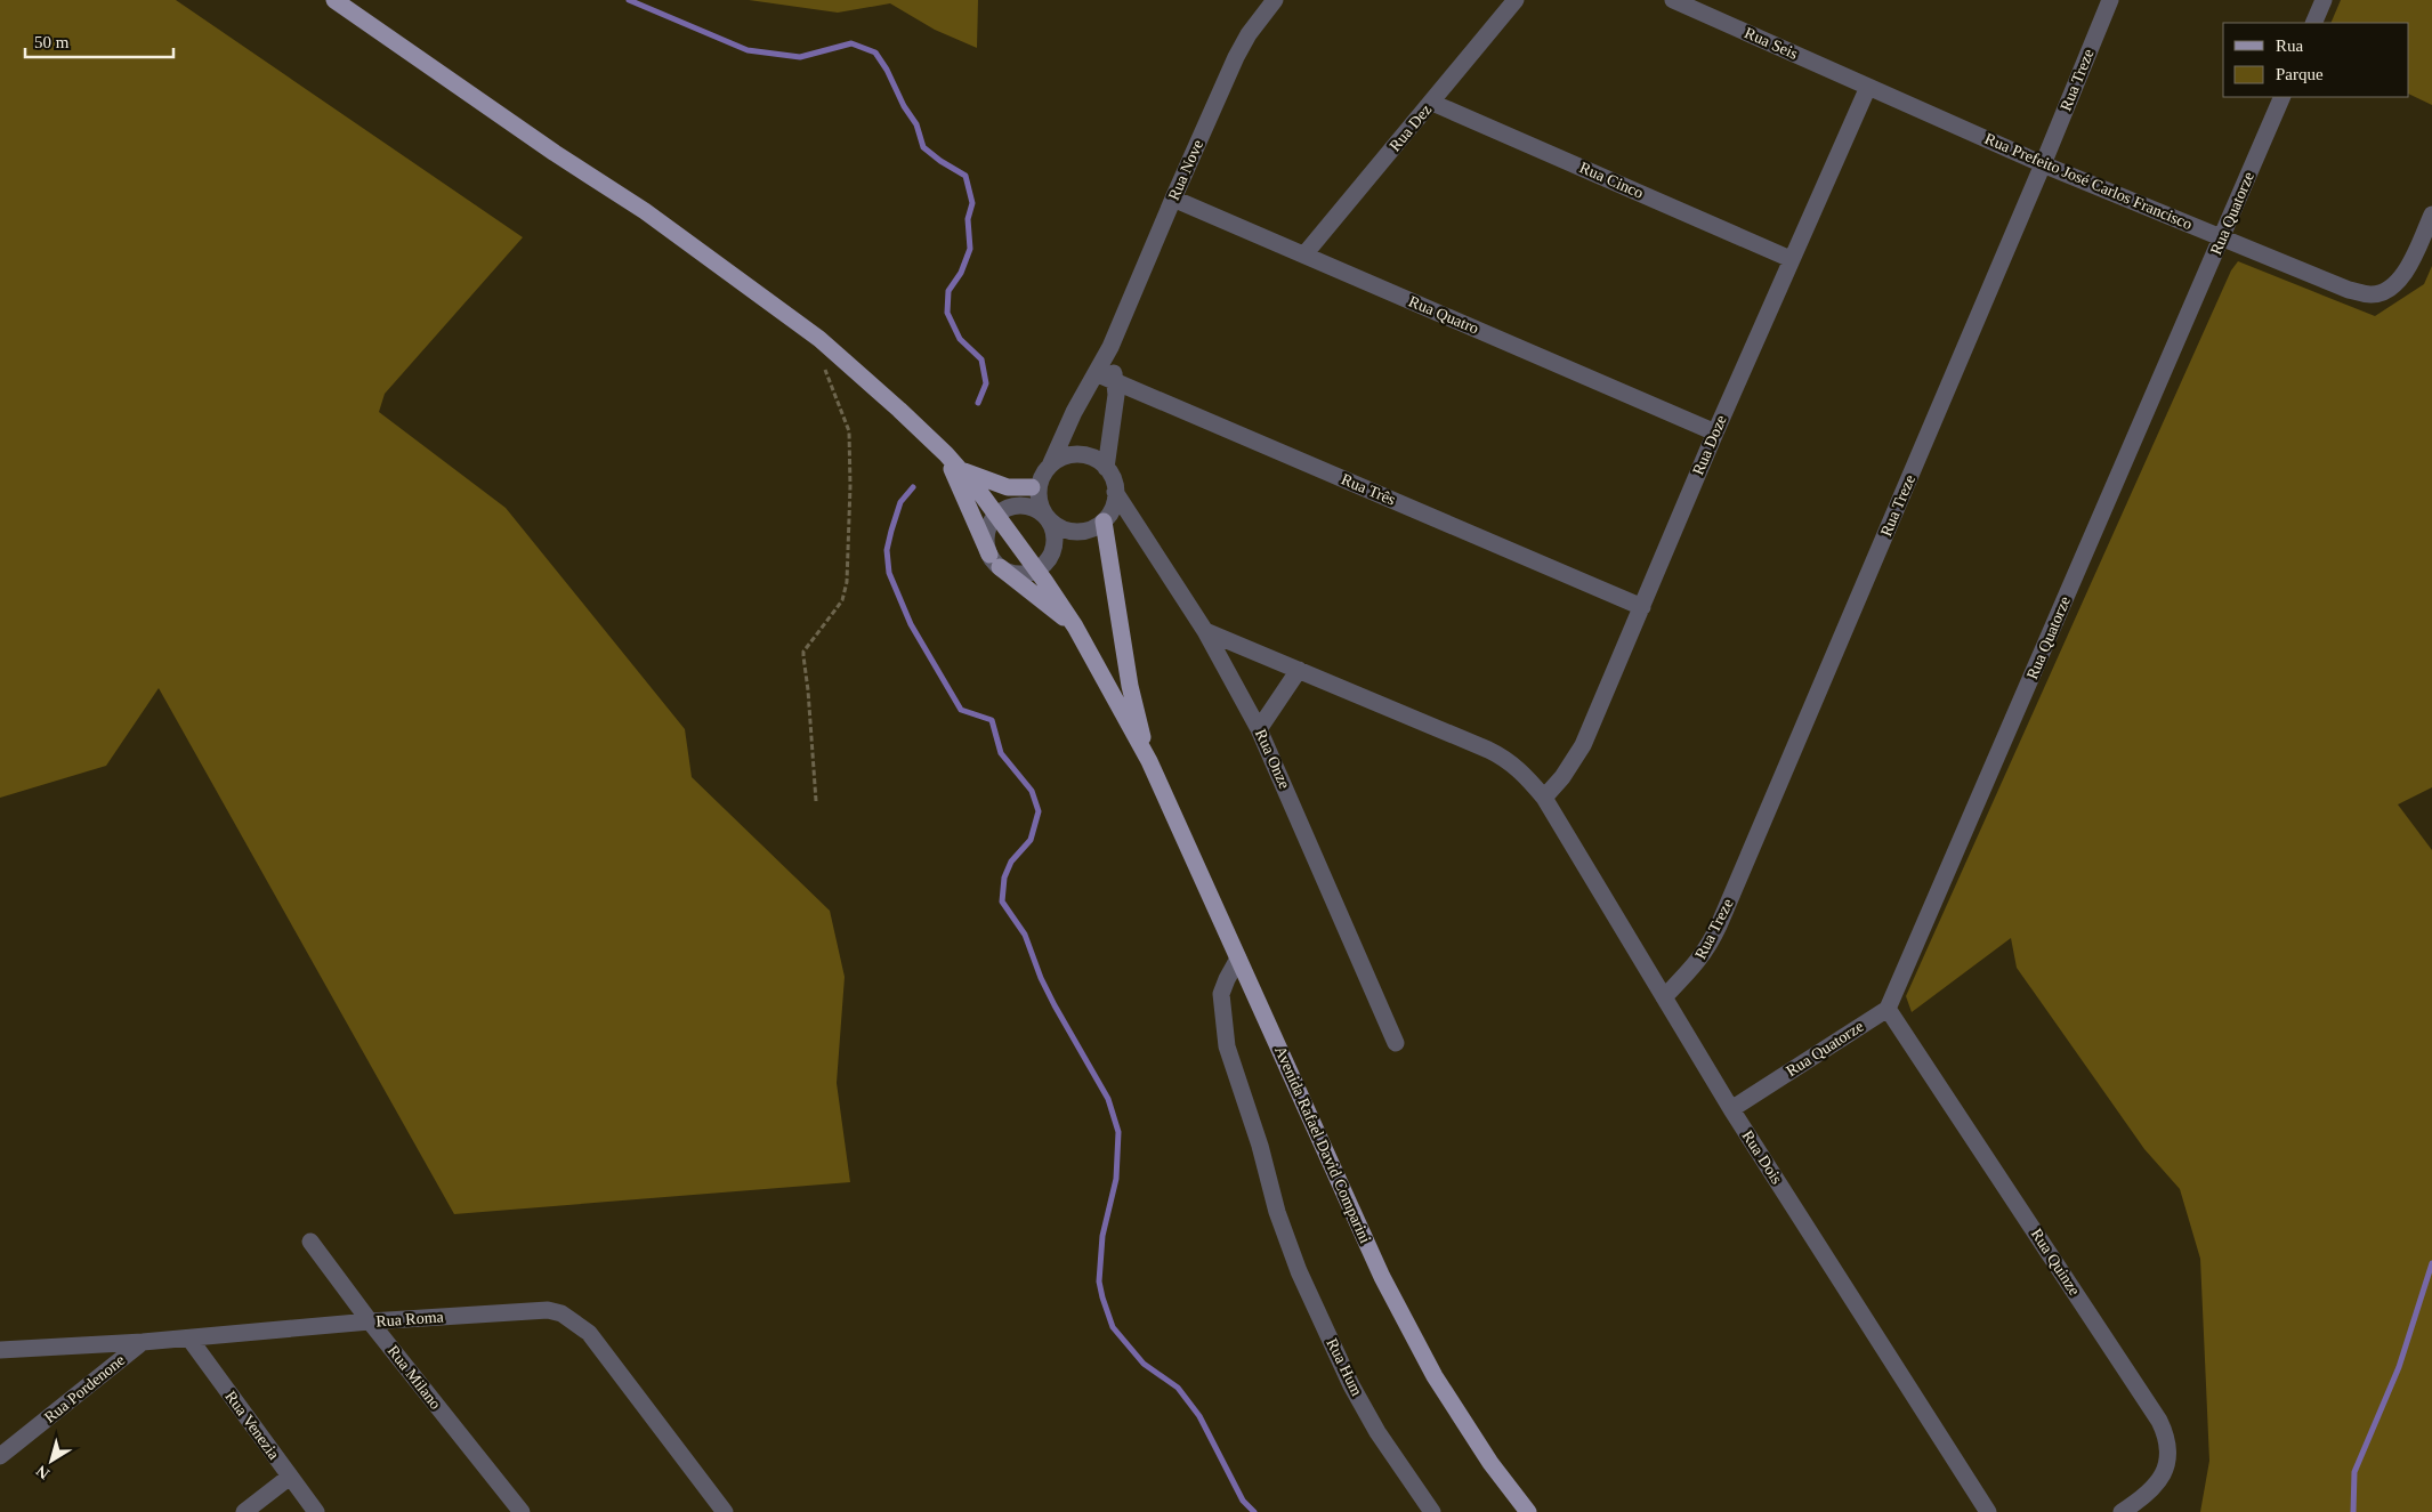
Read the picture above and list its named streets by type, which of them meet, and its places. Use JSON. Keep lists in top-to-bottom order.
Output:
{
  "streets": {
    "main road": ["Avenida Rafael David Comparini"],
    "street": [
      "Rua Seis",
      "Rua Treze",
      "Rua Dez",
      "Rua Nove",
      "Rua Cinco",
      "Rua Prefeito José Carlos Francisco",
      "Rua Quatorze",
      "Rua Quatro",
      "Rua Doze",
      "Rua Três",
      "Rua Onze",
      "Rua Dois",
      "Rua Quinze",
      "Rua Roma",
      "Rua Hum",
      "Rua Milano",
      "Rua Pordenone",
      "Rua Venezia"
    ]
  },
  "crossings": [
    ["Rua Seis", "Rua Prefeito José Carlos Francisco"],
    ["Rua Seis", "Rua Doze"],
    ["Rua Treze", "Rua Prefeito José Carlos Francisco"],
    ["Rua Treze", "Rua Dois"],
    ["Rua Dez", "Rua Cinco"],
    ["Rua Dez", "Rua Quatro"],
    ["Rua Nove", "Rua Quatro"],
    ["Rua Nove", "Rua Três"],
    ["Rua Nove", "Rua Onze"],
    ["Rua Cinco", "Rua Doze"],
    ["Rua Prefeito José Carlos Francisco", "Rua Quatorze"],
    ["Rua Prefeito José Carlos Francisco", "Rua Doze"],
    ["Rua Quatorze", "Rua Dois"],
    ["Rua Quatorze", "Rua Quinze"],
    ["Rua Quatro", "Rua Doze"],
    ["Rua Doze", "Rua Três"],
    ["Rua Doze", "Rua Dois"],
    ["Rua Onze", "Rua Dois"],
    ["Avenida Rafael David Comparini", "Rua Hum"],
    ["Rua Roma", "Rua Milano"],
    ["Rua Roma", "Rua Pordenone"],
    ["Rua Roma", "Rua Venezia"]
  ],
  "legend": ["Rua", "Parque"],
  "scale_bar": "50 m",
  "north": "bottom left"
}
